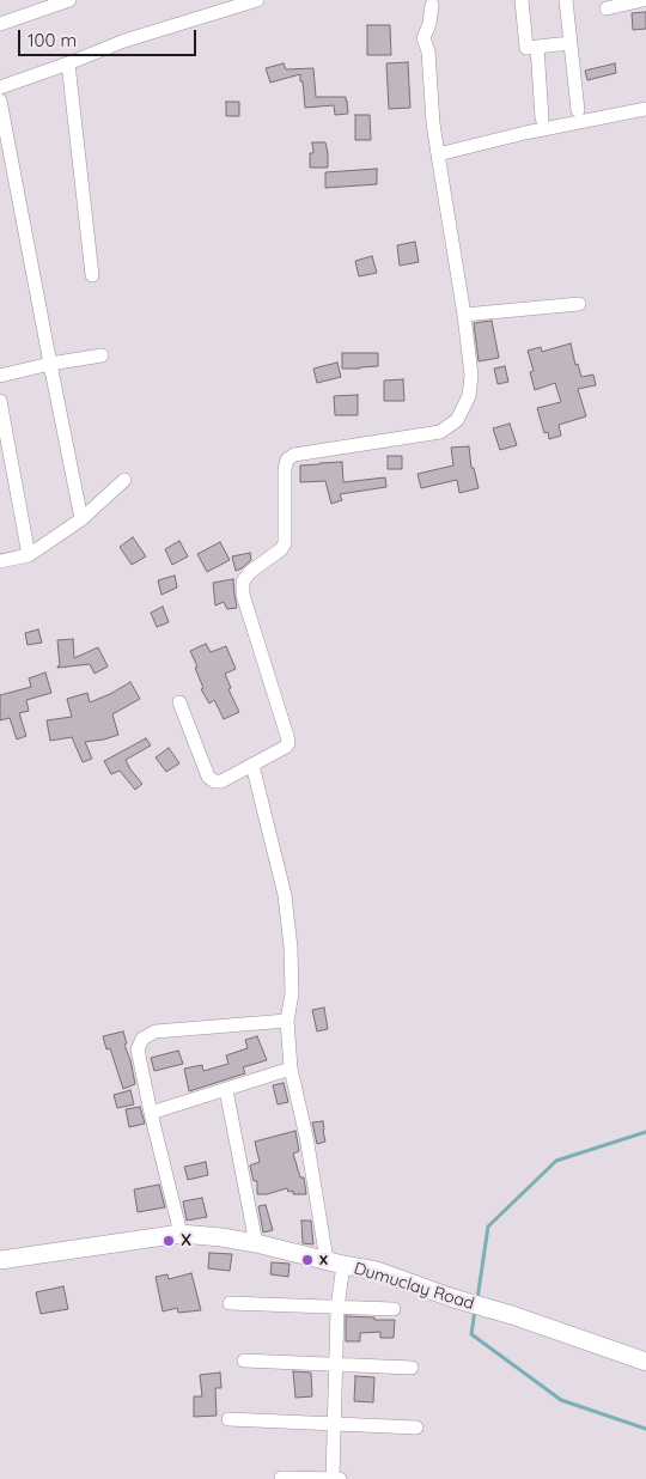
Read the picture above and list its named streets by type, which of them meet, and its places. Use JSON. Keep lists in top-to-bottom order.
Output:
{
  "streets": {
    "street": ["Dumuclay Road"]
  },
  "places": ["X", "x"],
  "scale_bar": "100 m"
}
